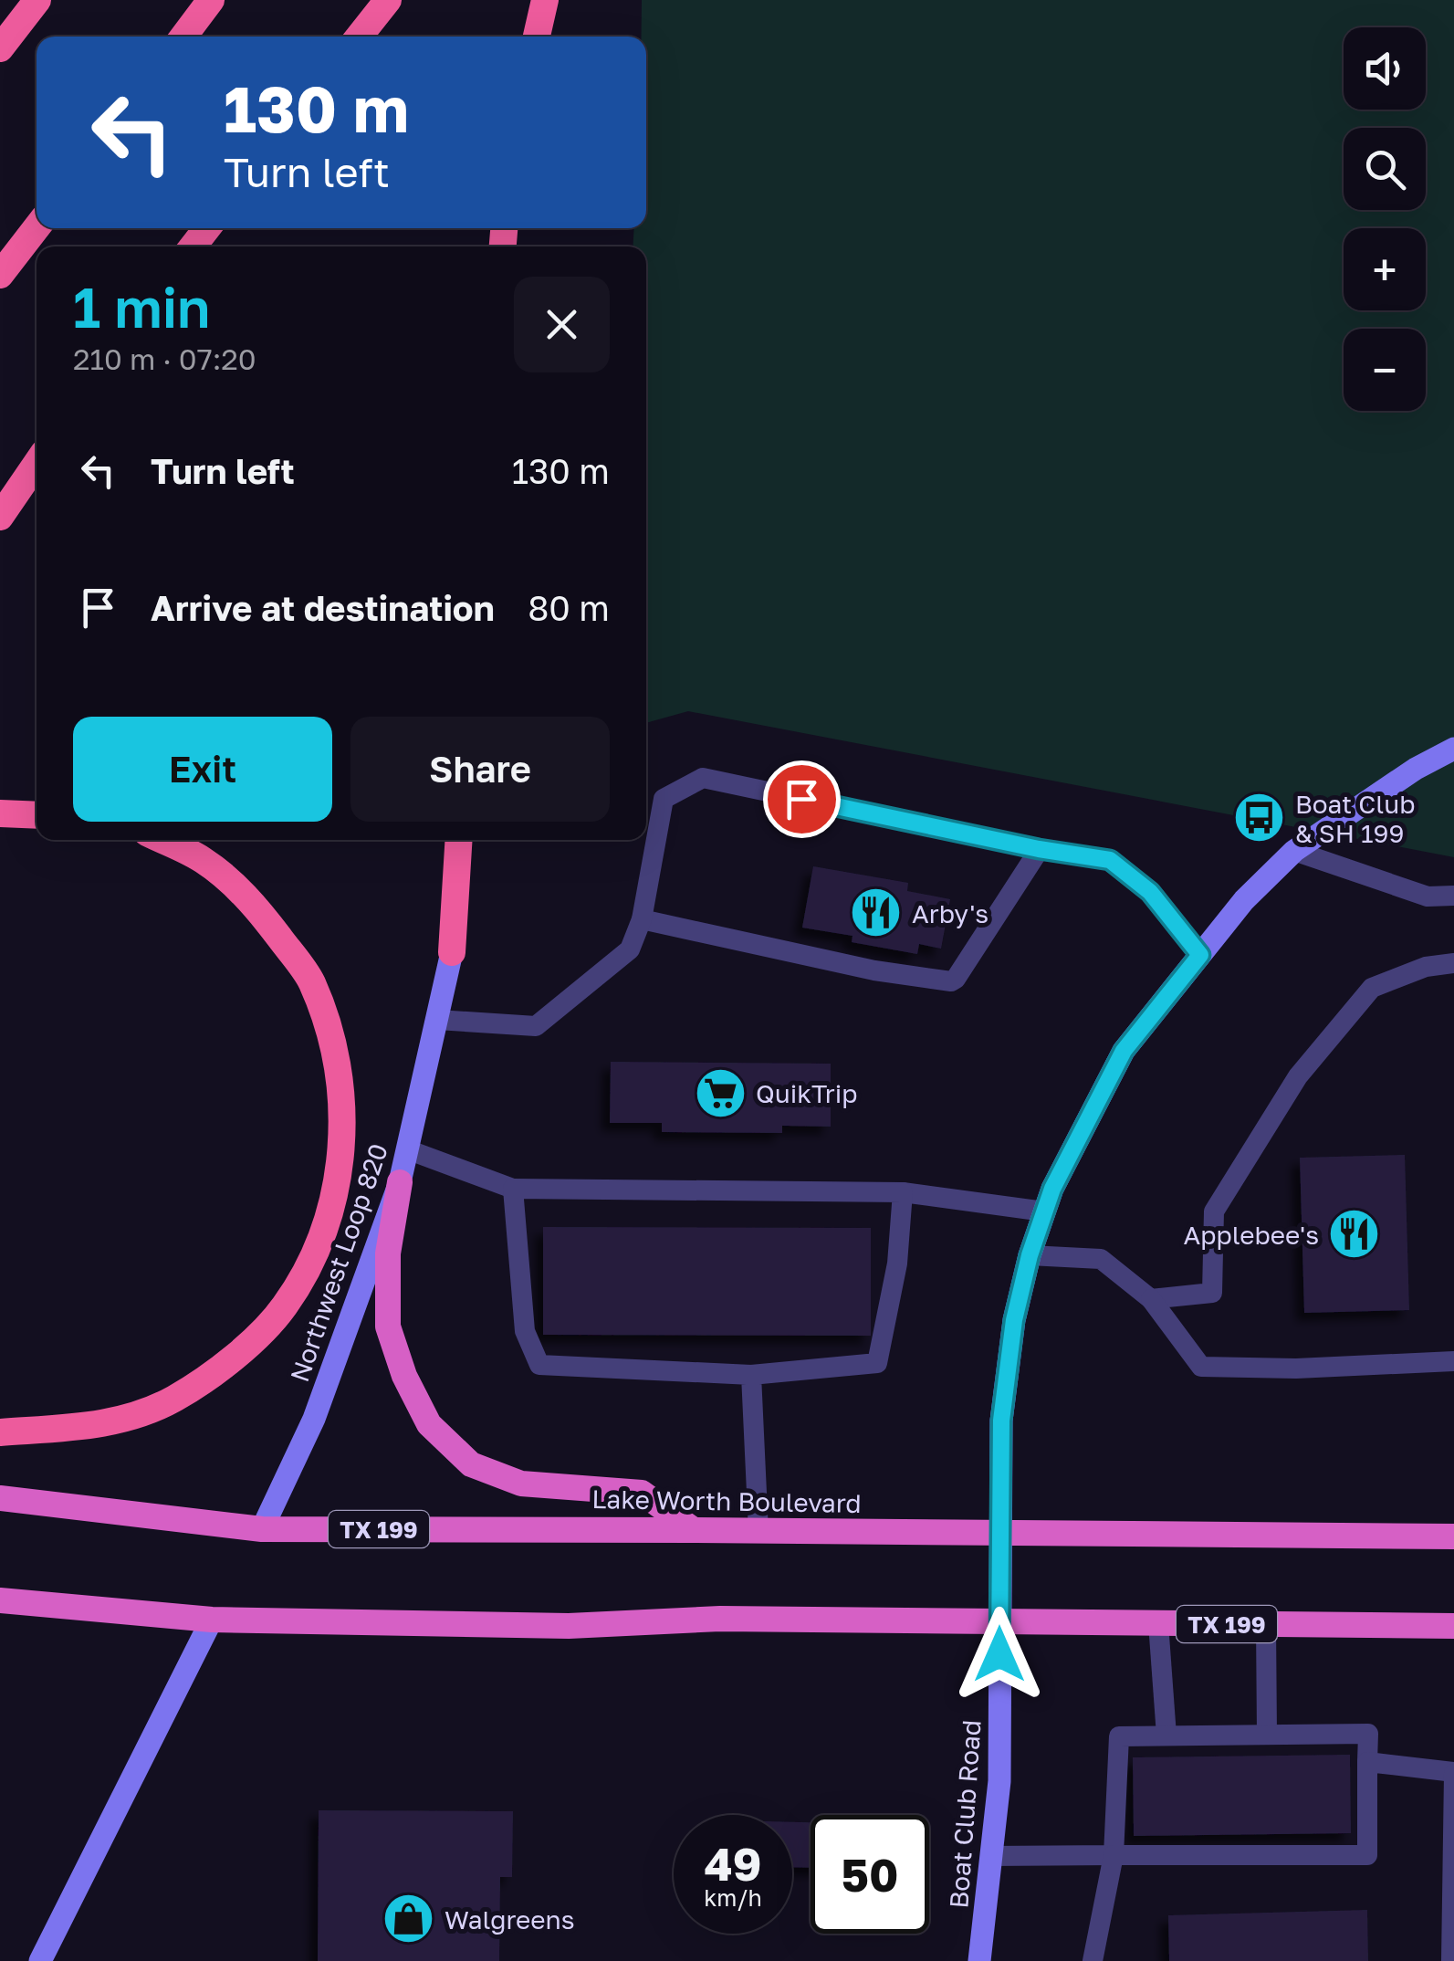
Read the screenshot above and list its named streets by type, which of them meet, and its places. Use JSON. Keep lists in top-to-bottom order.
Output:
{
  "streets": {
    "highway": ["Lake Worth Boulevard", "TX 199"],
    "main road": ["Northwest Loop 820", "Boat Club Road"]
  },
  "crossings": [
    ["Northwest Loop 820", "Lake Worth Boulevard"],
    ["Lake Worth Boulevard", "Boat Club Road"],
    ["TX 199", "Boat Club Road"]
  ],
  "places": {
    "bus stop": ["Boat Club & SH 199"],
    "restaurant": ["Arby's", "Applebee's"],
    "supermarket": ["QuikTrip"],
    "shop": ["Walgreens"]
  },
  "page": {
    "map_buttons": ["+", "−"],
    "turn": ["130 m", "Turn left"],
    "heading": ["1 min", "210 m · 07:20"],
    "list": [
      {
        "name": "Turn left",
        "value": "130 m"
      },
      {
        "name": "Arrive at destination",
        "value": "80 m"
      }
    ],
    "buttons": ["Exit", "Share"],
    "speed": "49 km/h",
    "limit": "50"
  }
}
